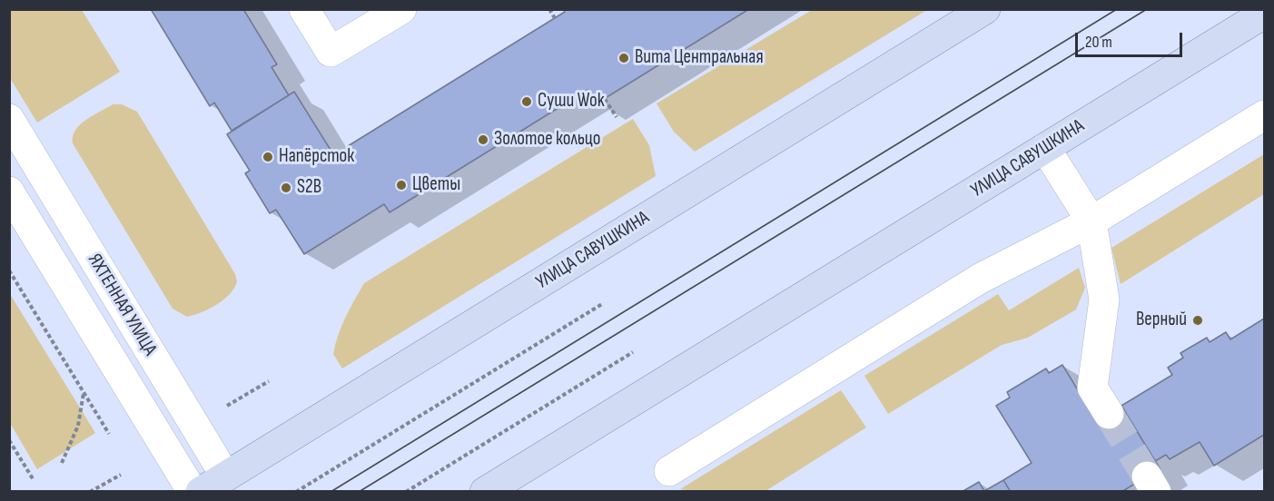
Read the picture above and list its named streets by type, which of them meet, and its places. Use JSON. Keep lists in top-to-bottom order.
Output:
{
  "streets": {
    "main road": ["УЛИЦА САВУШКИНА"],
    "street": ["ЯХТЕННАЯ УЛИЦА"]
  },
  "crossings": [
    ["УЛИЦА САВУШКИНА", "ЯХТЕННАЯ УЛИЦА"]
  ],
  "places": [
    "Вита Центральная",
    "Суши Wok",
    "Золотое кольцо",
    "Напёрсток",
    "Цветы",
    "S2B",
    "Верный"
  ],
  "scale_bar": "20 m"
}
